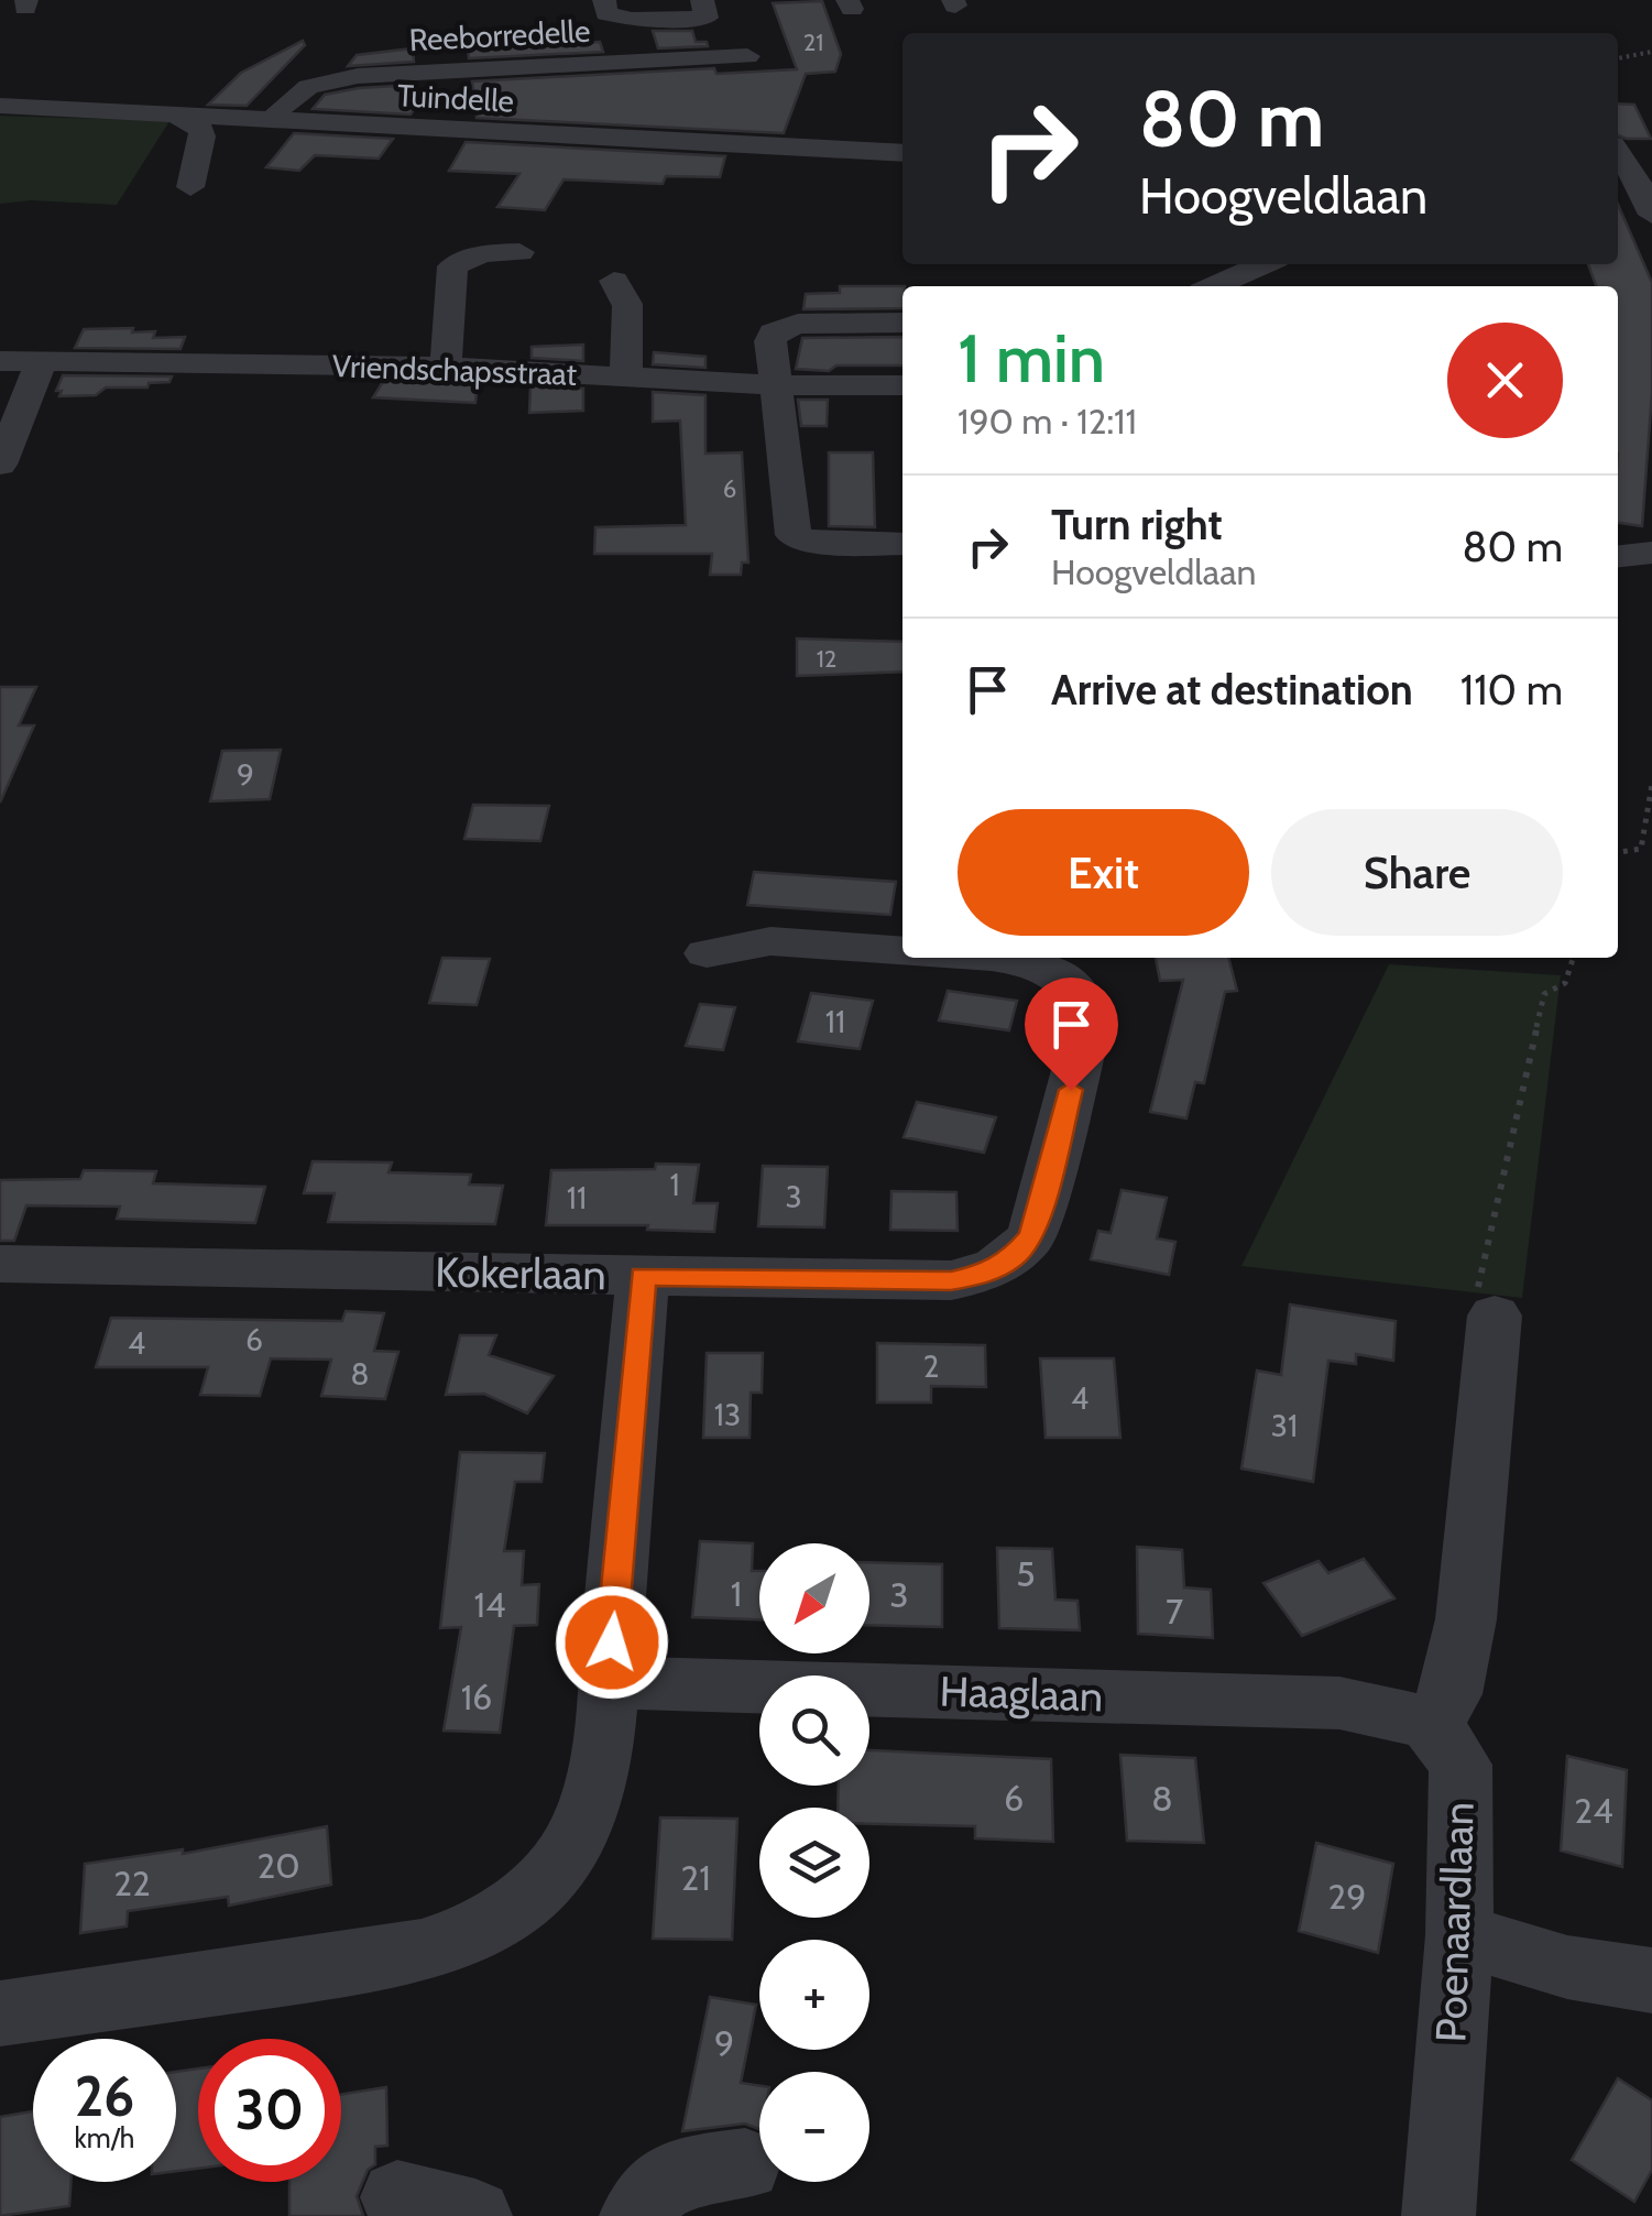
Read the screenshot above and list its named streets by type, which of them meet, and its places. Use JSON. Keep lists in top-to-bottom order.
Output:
{
  "streets": {
    "street": [
      "Reeborredelle",
      "Tuindelle",
      "Vriendschapsstraat",
      "Kokerlaan",
      "Haaglaan",
      "Poenaardlaan"
    ]
  },
  "crossings": [
    ["Reeborredelle", "Tuindelle"],
    ["Kokerlaan", "Haaglaan"],
    ["Haaglaan", "Poenaardlaan"]
  ],
  "house_numbers": [
    "21",
    "6",
    "12",
    "9",
    "11",
    "1",
    "3",
    "11",
    "6",
    "4",
    "2",
    "8",
    "4",
    "13",
    "31",
    "5",
    "1",
    "3",
    "14",
    "7",
    "16",
    "6",
    "8",
    "24",
    "20",
    "21",
    "22",
    "29",
    "9"
  ],
  "north": "bottom left",
  "page": {
    "turn": ["80 m", "Hoogveldlaan"],
    "heading": ["1 min", "190 m · 12:11"],
    "list": [
      {
        "name": "Turn right",
        "note": "Hoogveldlaan",
        "value": "80 m"
      },
      {
        "name": "Arrive at destination",
        "value": "110 m"
      }
    ],
    "buttons": ["Exit", "Share"],
    "map_buttons": ["+", "−"],
    "speed": "26 km/h",
    "limit": "30"
  }
}
